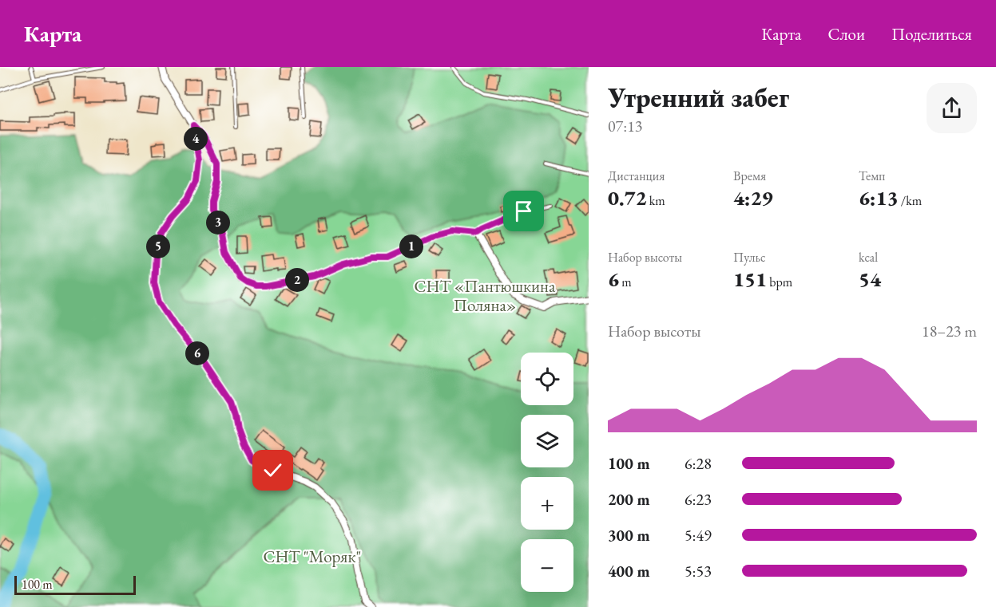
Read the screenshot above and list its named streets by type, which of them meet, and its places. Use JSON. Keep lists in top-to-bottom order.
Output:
{
  "parks": ["СНТ «Пантюшкина Поляна»", "СНТ \"Моряк\""],
  "scale_bar": "100 m",
  "page": {
    "header": "Карта",
    "nav": ["Карта", "Слои", "Поделиться"],
    "heading": ["Утренний забег", "07:13"],
    "pins": [
      "4",
      "3",
      "1",
      "5",
      "2",
      "6"
    ],
    "stats": [
      ["Дистанция", "0.72 km"],
      ["Время", "4:29"],
      ["Темп", "6:13 /km"],
      ["Набор высоты", "6 m"],
      ["Пульс", "151 bpm"],
      ["kcal", "54"]
    ],
    "chart": ["Набор высоты", "18–23 m"],
    "map_buttons": ["+", "−"],
    "list": [
      {
        "name": "100 m",
        "note": "6:28"
      },
      {
        "name": "200 m",
        "note": "6:23"
      },
      {
        "name": "300 m",
        "note": "5:49"
      },
      {
        "name": "400 m",
        "note": "5:53"
      }
    ],
    "scale": "100 m"
  }
}
